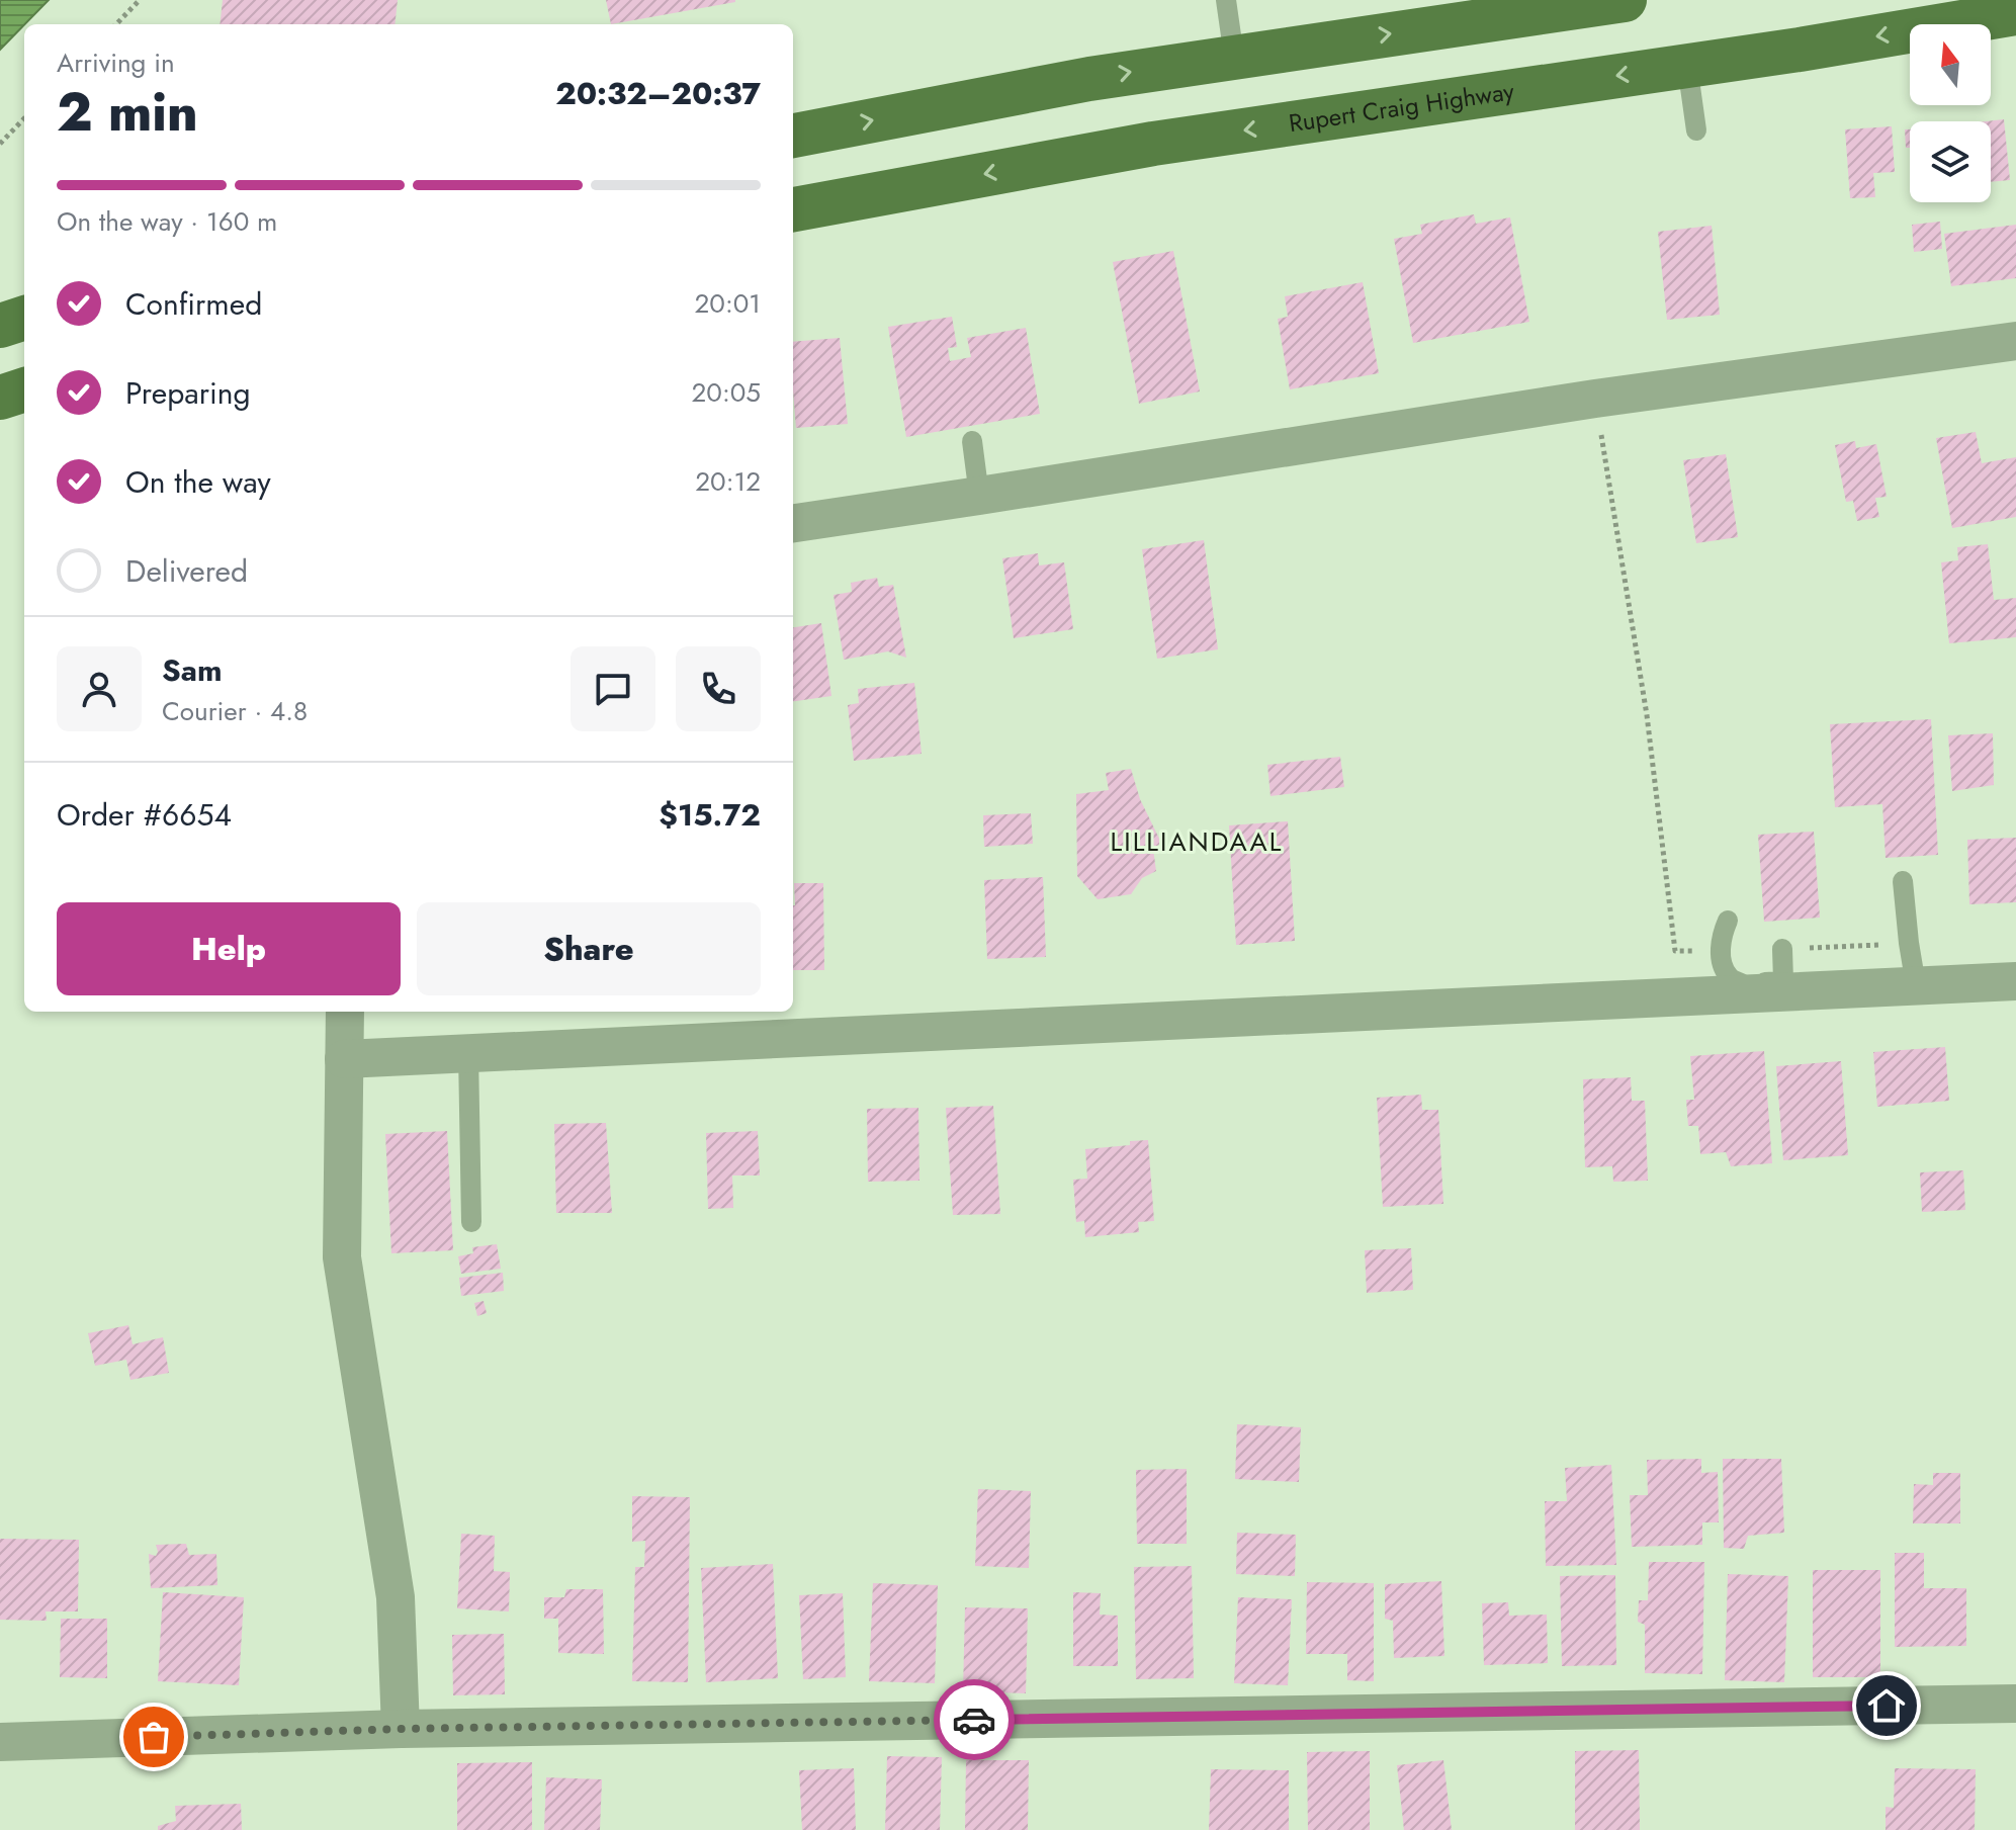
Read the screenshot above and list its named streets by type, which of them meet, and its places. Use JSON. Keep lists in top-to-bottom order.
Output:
{
  "streets": {
    "main road": ["Rupert Craig Highway"]
  },
  "districts": ["LILLIANDAAL"],
  "north": "top",
  "page": {
    "heading": ["2 min", "Arriving in", "20:32–20:37"],
    "panel": [
      "Sam",
      "Courier · 4.8",
      "Order #6654",
      "$15.72"
    ],
    "bar": "On the way · 160 m",
    "list": [
      ["Confirmed", "20:01"],
      ["Preparing", "20:05"],
      ["On the way", "20:12"],
      "Delivered"
    ],
    "buttons": ["Help", "Share"]
  }
}
